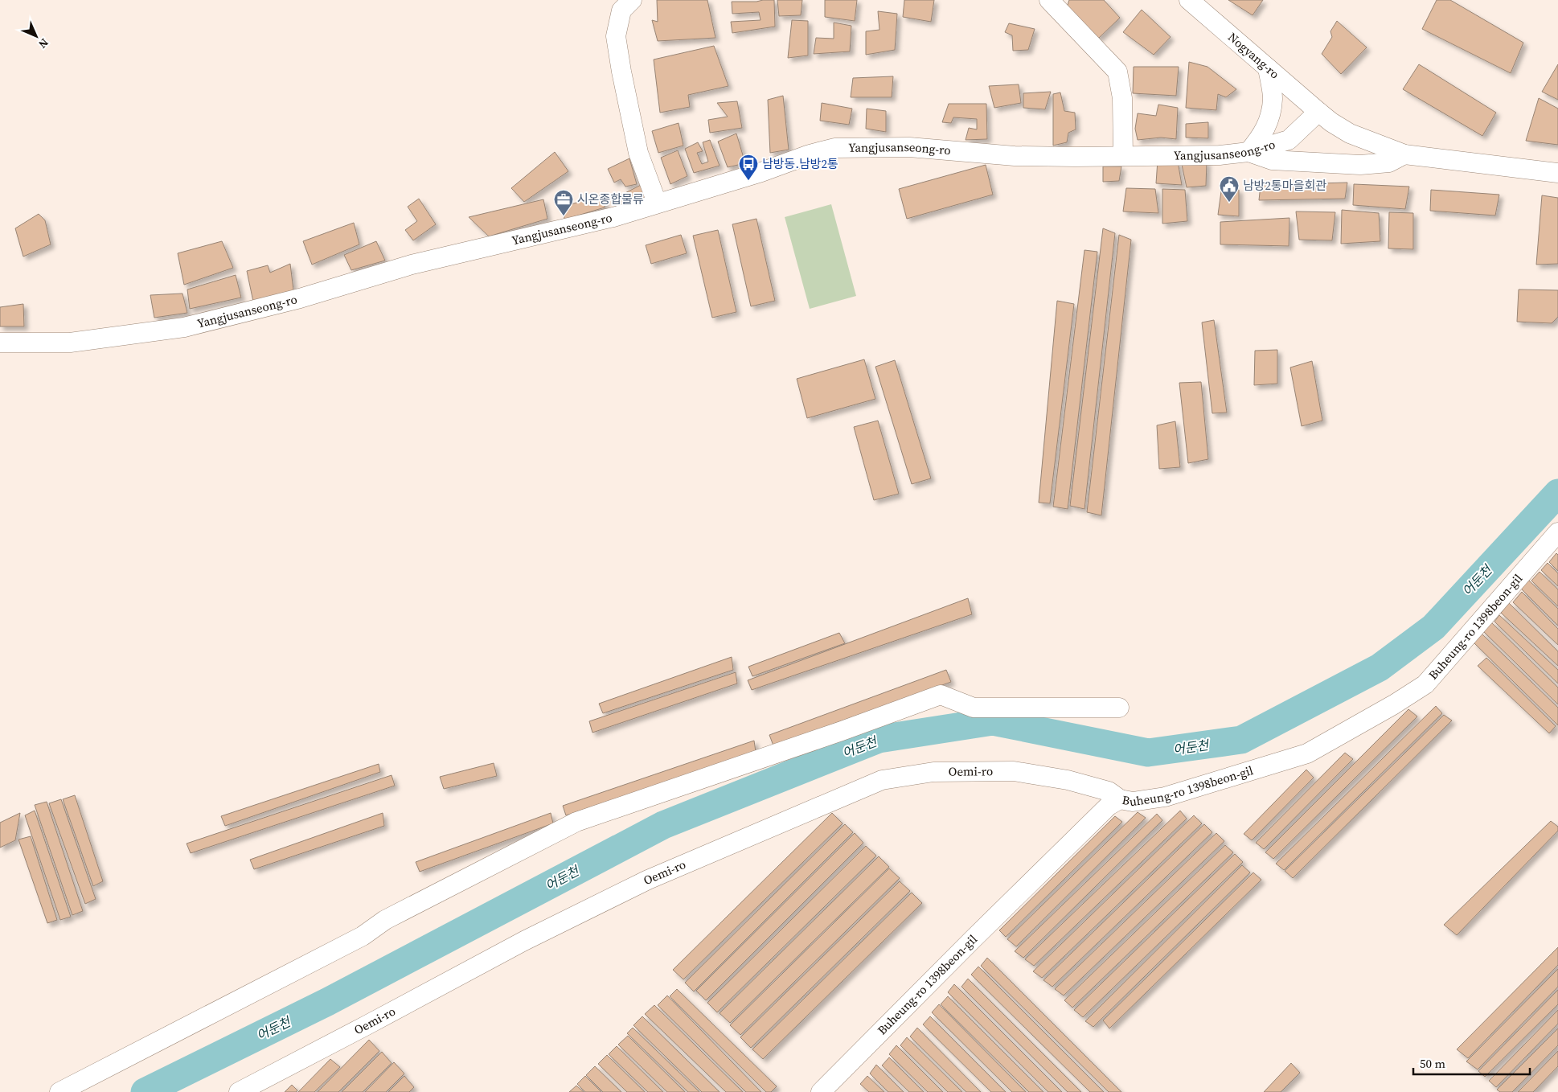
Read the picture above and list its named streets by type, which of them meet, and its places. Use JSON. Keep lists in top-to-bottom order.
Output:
{
  "streets": {
    "street": [
      "Nogyang-ro",
      "Yangjusanseong-ro",
      "Buheung-ro 1398beon-gil",
      "Oemi-ro"
    ]
  },
  "crossings": [
    ["Nogyang-ro", "Yangjusanseong-ro"],
    ["Buheung-ro 1398beon-gil", "Oemi-ro"]
  ],
  "water": ["어둔천"],
  "places": {
    "bus stop": ["남방동.남방2통"],
    "public building": ["남방2통마을회관"],
    "office": ["시온종합물류"]
  },
  "scale_bar": "50 m",
  "north": "bottom right"
}
